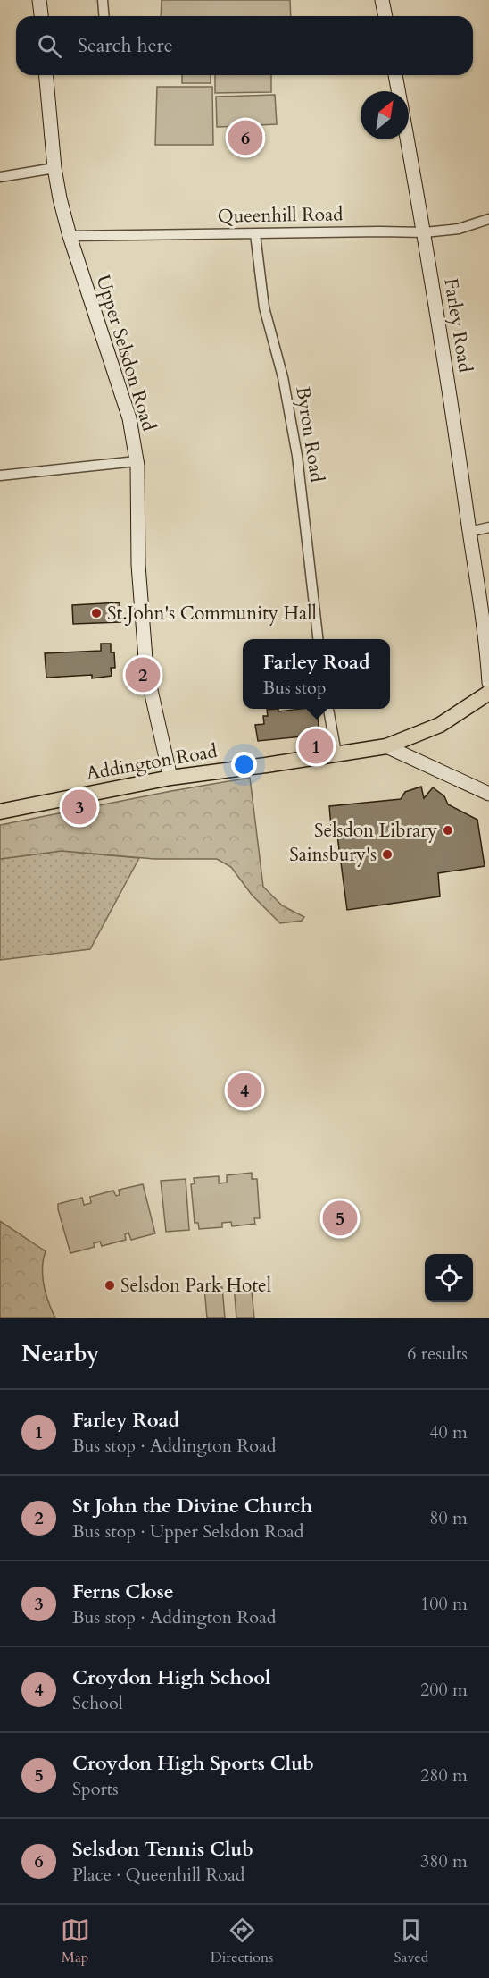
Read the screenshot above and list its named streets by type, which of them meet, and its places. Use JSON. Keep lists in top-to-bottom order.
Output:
{
  "streets": {
    "main road": ["Addington Road"],
    "street": [
      "Queenhill Road",
      "Farley Road",
      "Upper Selsdon Road",
      "Byron Road"
    ]
  },
  "crossings": [
    ["Queenhill Road", "Farley Road"],
    ["Queenhill Road", "Upper Selsdon Road"],
    ["Queenhill Road", "Byron Road"],
    ["Upper Selsdon Road", "Addington Road"]
  ],
  "places": [
    "St.John's Community Hall",
    "Selsdon Library",
    "Sainsbury's",
    "Selsdon Park Hotel"
  ],
  "north": "top right",
  "page": {
    "search": "Search here",
    "pins": [
      "6",
      "2",
      "1",
      "3",
      "4",
      "5"
    ],
    "popup": ["Farley Road", "Bus stop"],
    "heading": ["Nearby", "6 results"],
    "list": [
      {
        "mark": "1",
        "name": "Farley Road",
        "note": "Bus stop · Addington Road",
        "value": "40 m"
      },
      {
        "mark": "2",
        "name": "St John the Divine Church",
        "note": "Bus stop · Upper Selsdon Road",
        "value": "80 m"
      },
      {
        "mark": "3",
        "name": "Ferns Close",
        "note": "Bus stop · Addington Road",
        "value": "100 m"
      },
      {
        "mark": "4",
        "name": "Croydon High School",
        "note": "School",
        "value": "200 m"
      },
      {
        "mark": "5",
        "name": "Croydon High Sports Club",
        "note": "Sports",
        "value": "280 m"
      },
      {
        "mark": "6",
        "name": "Selsdon Tennis Club",
        "note": "Place · Queenhill Road",
        "value": "380 m"
      }
    ],
    "nav": ["Map", "Directions", "Saved"]
  }
}
